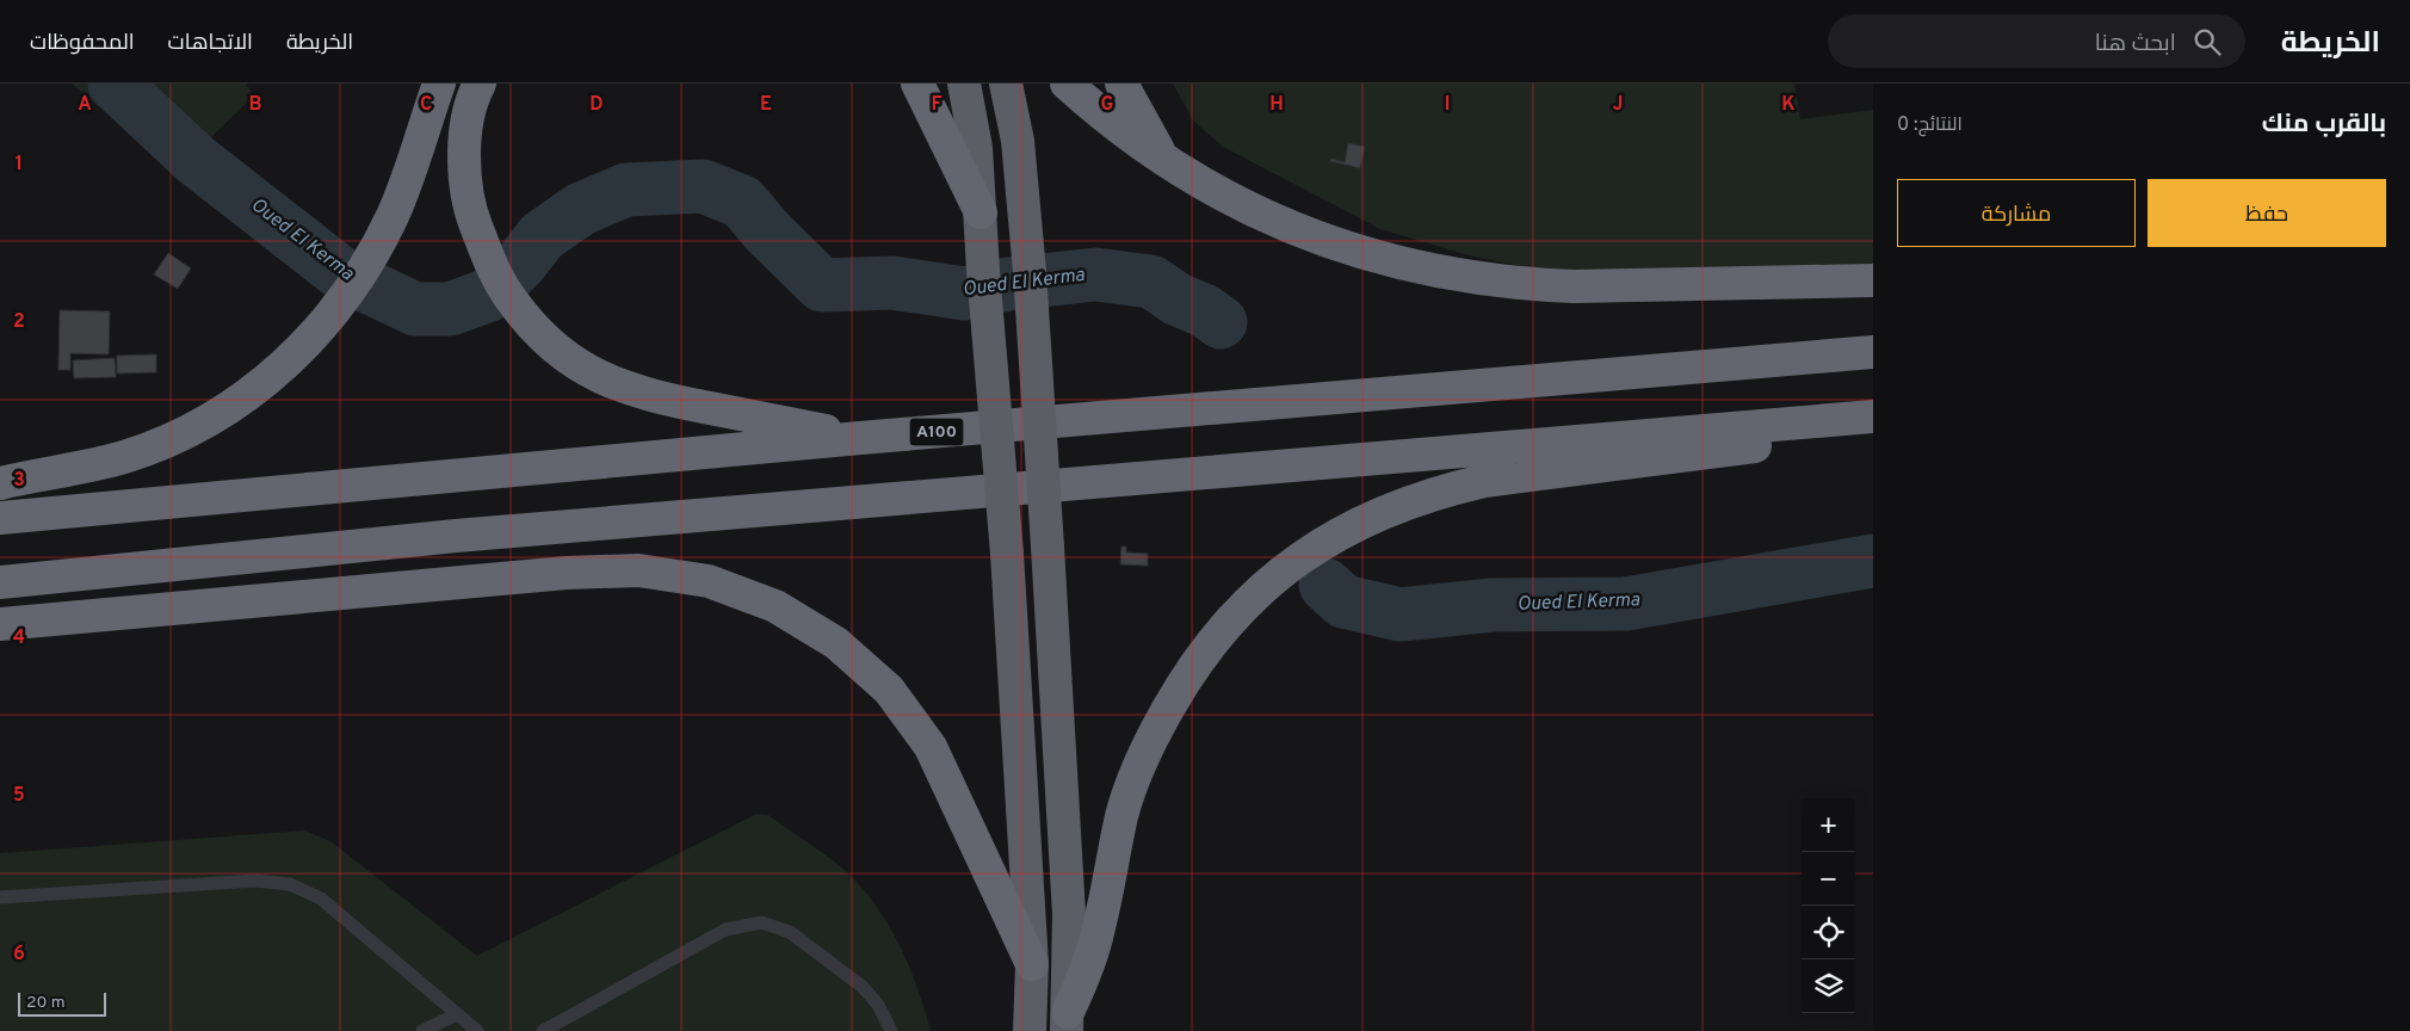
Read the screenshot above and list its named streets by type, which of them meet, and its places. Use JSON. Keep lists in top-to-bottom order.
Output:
{
  "streets": {
    "highway": ["A100"]
  },
  "water": ["Oued El Kerma"],
  "scale_bar": "20 m",
  "page": {
    "header": "الخريطة",
    "search": "ابحث هنا",
    "nav": ["الخريطة", "الاتجاهات", "المحفوظات"],
    "heading": ["بالقرب منك", "النتائج: 0"],
    "buttons": ["حفظ", "مشاركة"],
    "map_buttons": ["+", "−"],
    "scale": "20 m"
  },
  "grid": {
    "columns": [
      "A",
      "B",
      "C",
      "D",
      "E",
      "F",
      "G",
      "H",
      "I",
      "J",
      "K"
    ],
    "rows": [
      "1",
      "2",
      "3",
      "4",
      "5",
      "6"
    ]
  }
}
